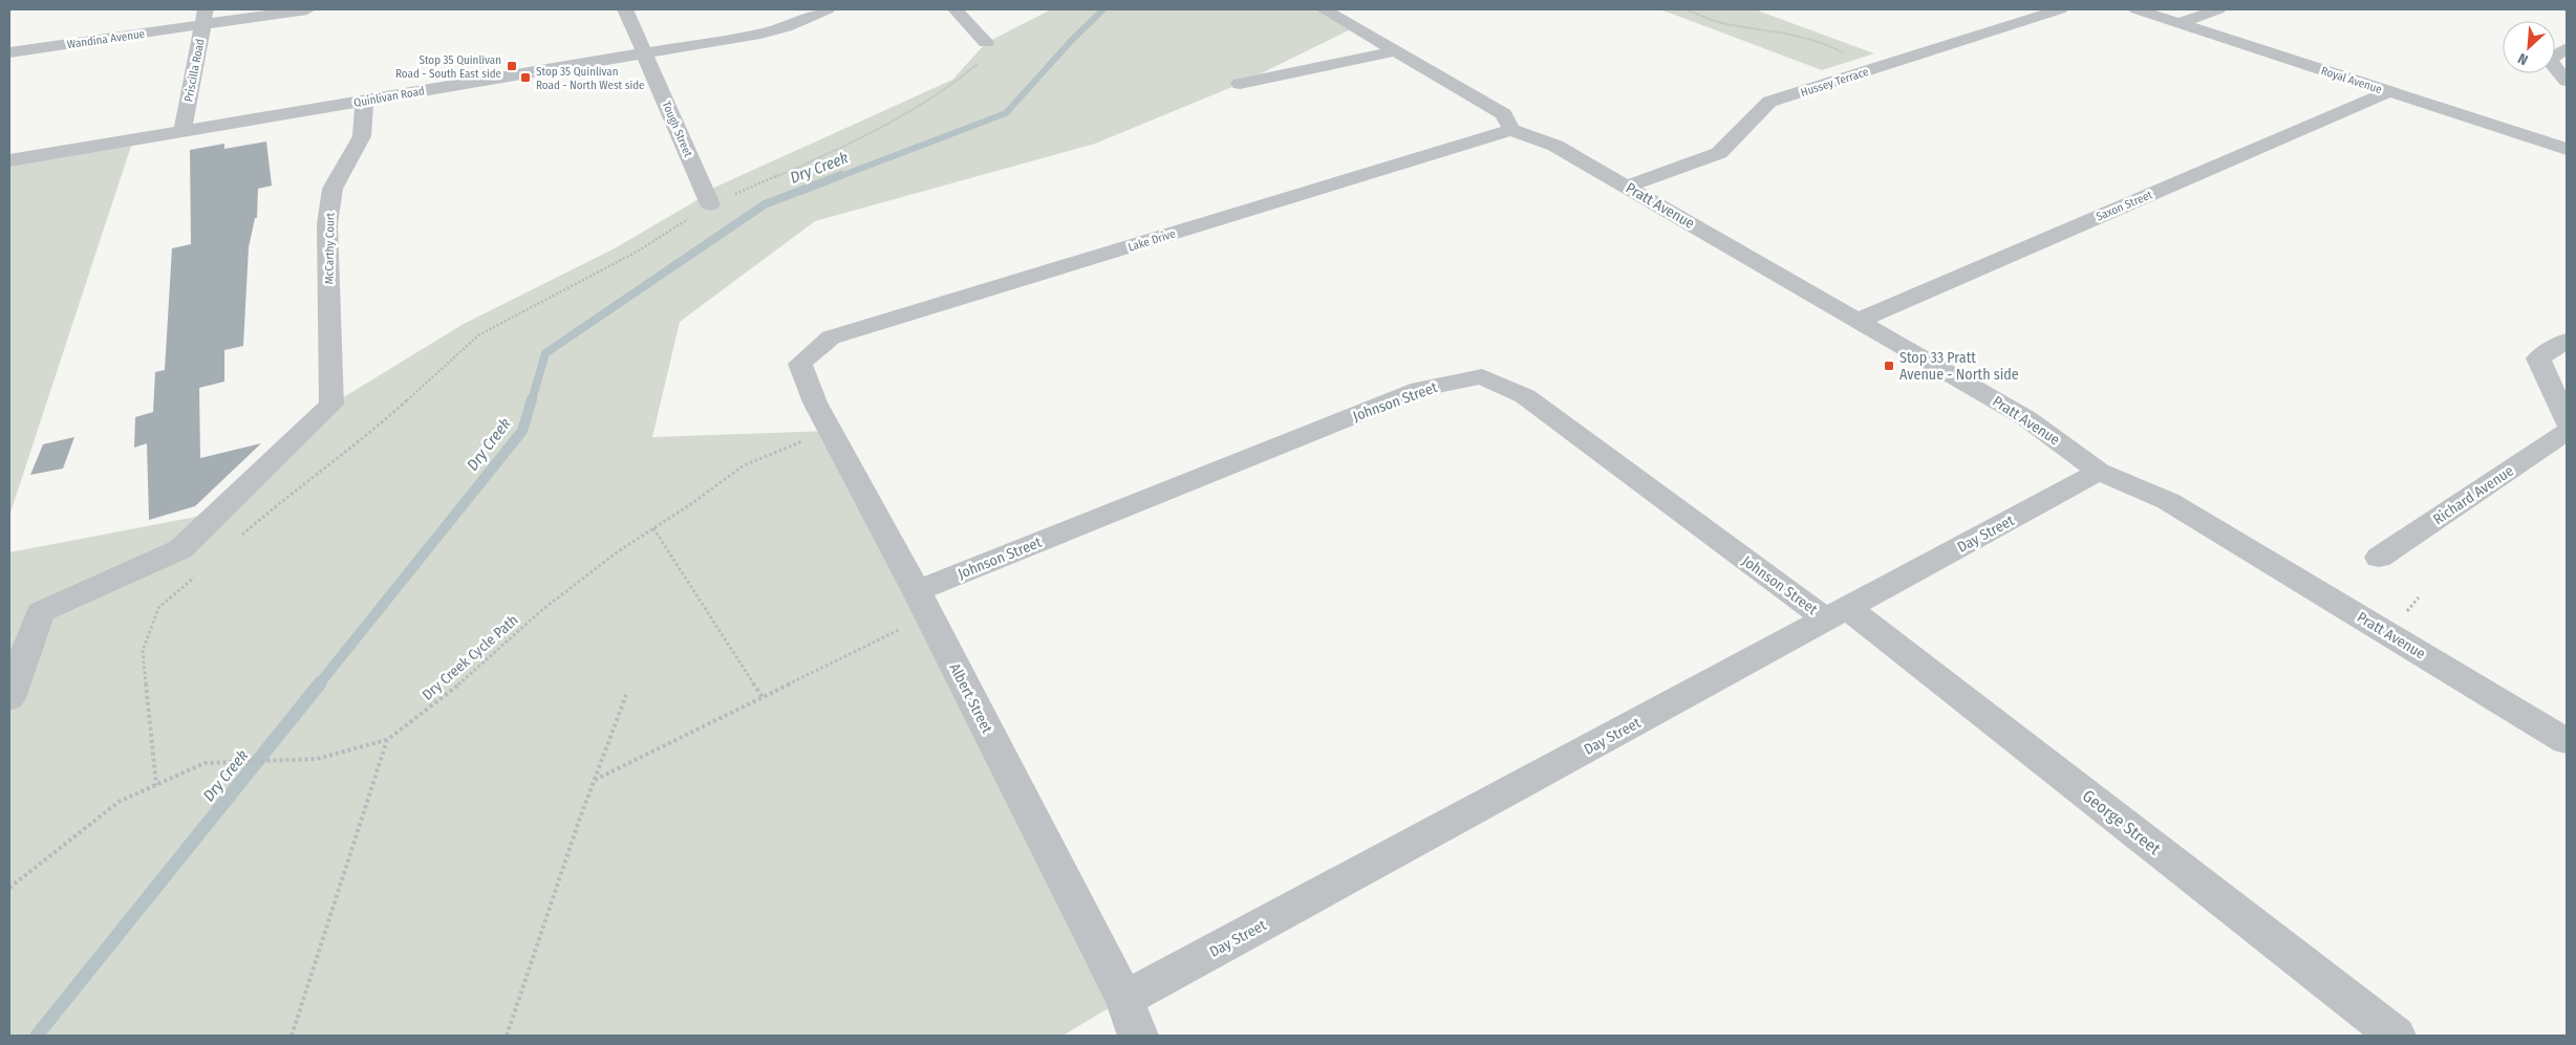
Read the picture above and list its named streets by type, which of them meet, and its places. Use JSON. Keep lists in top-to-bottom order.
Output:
{
  "streets": {
    "street": [
      "Wandina Avenue",
      "Priscilla Road",
      "Royal Avenue",
      "Hussey Terrace",
      "Quinlivan Road",
      "Tough Street",
      "Pratt Avenue",
      "Saxon Street",
      "Lake Drive",
      "McCarthy Court",
      "Johnson Street",
      "Richard Avenue",
      "Day Street",
      "Albert Street",
      "George Street"
    ],
    "path": ["Dry Creek Cycle Path"]
  },
  "crossings": [
    ["Wandina Avenue", "Priscilla Road"],
    ["Priscilla Road", "Quinlivan Road"],
    ["Royal Avenue", "Saxon Street"],
    ["Hussey Terrace", "Pratt Avenue"],
    ["Quinlivan Road", "Tough Street"],
    ["Quinlivan Road", "McCarthy Court"],
    ["Pratt Avenue", "Saxon Street"],
    ["Pratt Avenue", "Lake Drive"],
    ["Pratt Avenue", "Day Street"],
    ["Lake Drive", "Albert Street"],
    ["Johnson Street", "Day Street"],
    ["Johnson Street", "Albert Street"],
    ["Johnson Street", "George Street"],
    ["Day Street", "Albert Street"],
    ["Day Street", "George Street"],
    ["Dry Creek Cycle Path", "Albert Street"]
  ],
  "water": ["Dry Creek"],
  "places": {
    "transit": ["Stop 35 Quinlivan Road - South East side", "Stop 35 Quinlivan Road - North West side", "Stop 33 Pratt Avenue - North side"]
  },
  "north": "bottom left"
}
